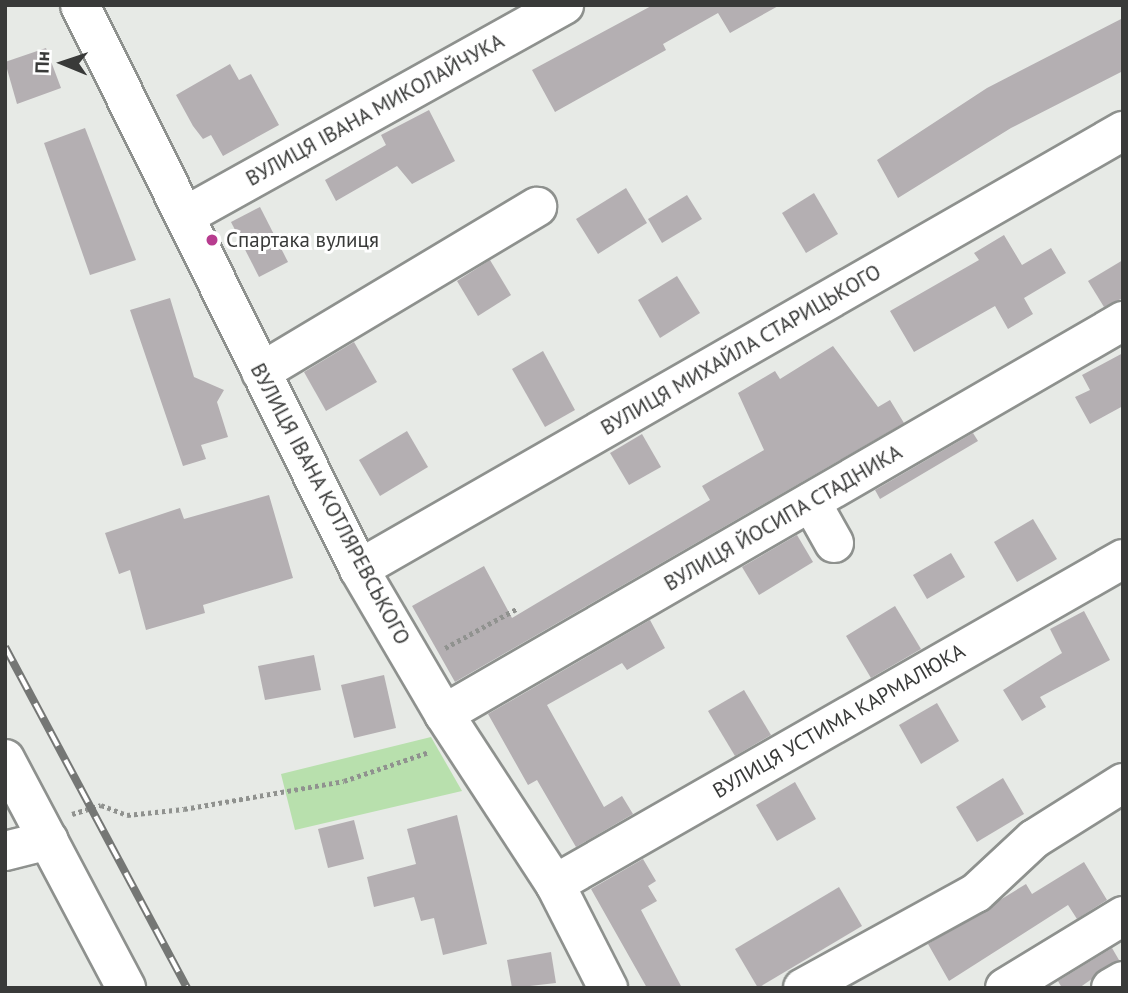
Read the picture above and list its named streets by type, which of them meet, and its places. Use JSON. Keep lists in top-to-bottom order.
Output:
{
  "streets": {
    "street": [
      "ВУЛИЦЯ ІВАНА МИКОЛАЙЧУКА",
      "ВУЛИЦЯ МИХАЙЛА СТАРИЦЬКОГО",
      "ВУЛИЦЯ ІВАНА КОТЛЯРЕВСЬКОГО",
      "ВУЛИЦЯ ЙОСИПА СТАДНИКА",
      "ВУЛИЦЯ УСТИМА КАРМАЛЮКА"
    ]
  },
  "crossings": [
    ["ВУЛИЦЯ ІВАНА МИКОЛАЙЧУКА", "ВУЛИЦЯ ІВАНА КОТЛЯРЕВСЬКОГО"],
    ["ВУЛИЦЯ МИХАЙЛА СТАРИЦЬКОГО", "ВУЛИЦЯ ІВАНА КОТЛЯРЕВСЬКОГО"],
    ["ВУЛИЦЯ ІВАНА КОТЛЯРЕВСЬКОГО", "ВУЛИЦЯ ЙОСИПА СТАДНИКА"],
    ["ВУЛИЦЯ ІВАНА КОТЛЯРЕВСЬКОГО", "ВУЛИЦЯ УСТИМА КАРМАЛЮКА"]
  ],
  "places": ["Спартака вулиця"],
  "north": "left"
}
